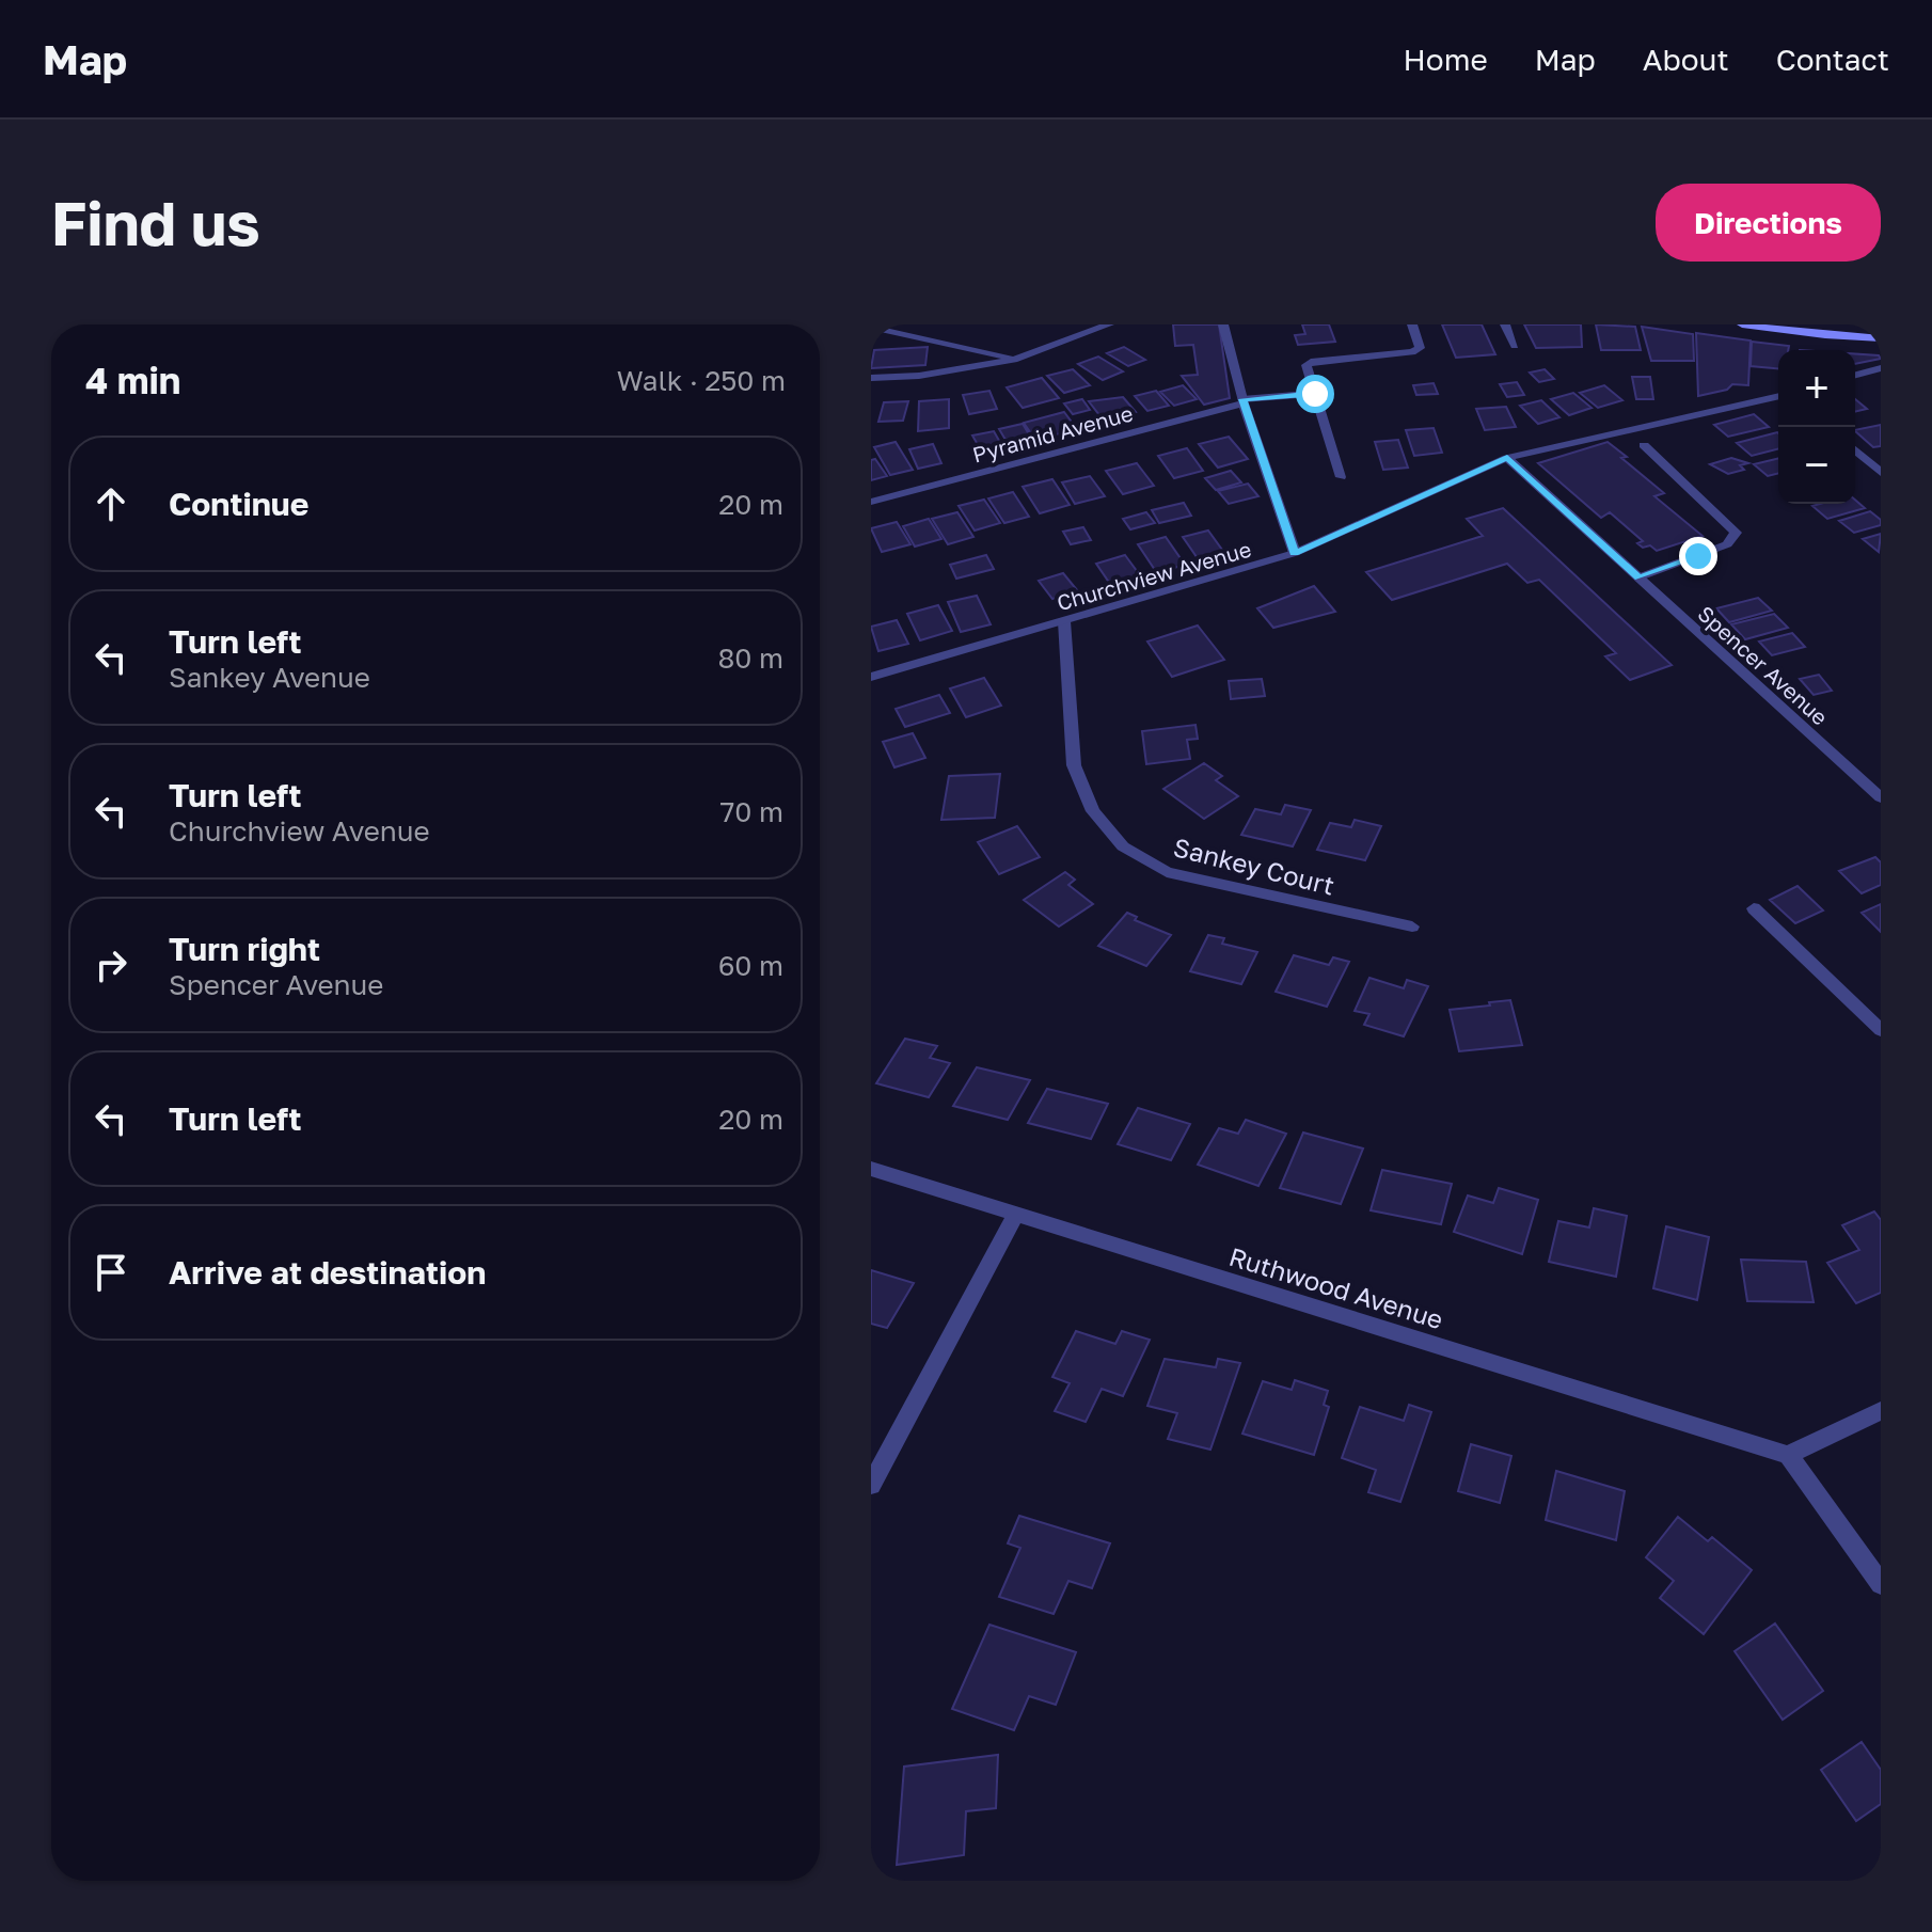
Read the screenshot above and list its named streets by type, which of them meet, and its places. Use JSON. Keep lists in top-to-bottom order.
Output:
{
  "streets": {
    "street": [
      "Pyramid Avenue",
      "Churchview Avenue",
      "Spencer Avenue",
      "Sankey Court",
      "Ruthwood Avenue"
    ]
  },
  "crossings": [
    ["Churchview Avenue", "Spencer Avenue"],
    ["Churchview Avenue", "Sankey Court"]
  ],
  "page": {
    "header": "Map",
    "nav": [
      "Home",
      "Map",
      "About",
      "Contact"
    ],
    "buttons": "Directions",
    "title": "Find us",
    "heading": ["4 min", "Walk · 250 m"],
    "map_buttons": ["+", "−"],
    "list": [
      ["Continue", "20 m"],
      ["Turn left", "Sankey Avenue", "80 m"],
      ["Turn left", "Churchview Avenue", "70 m"],
      ["Turn right", "Spencer Avenue", "60 m"],
      ["Turn left", "20 m"],
      "Arrive at destination"
    ]
  }
}
